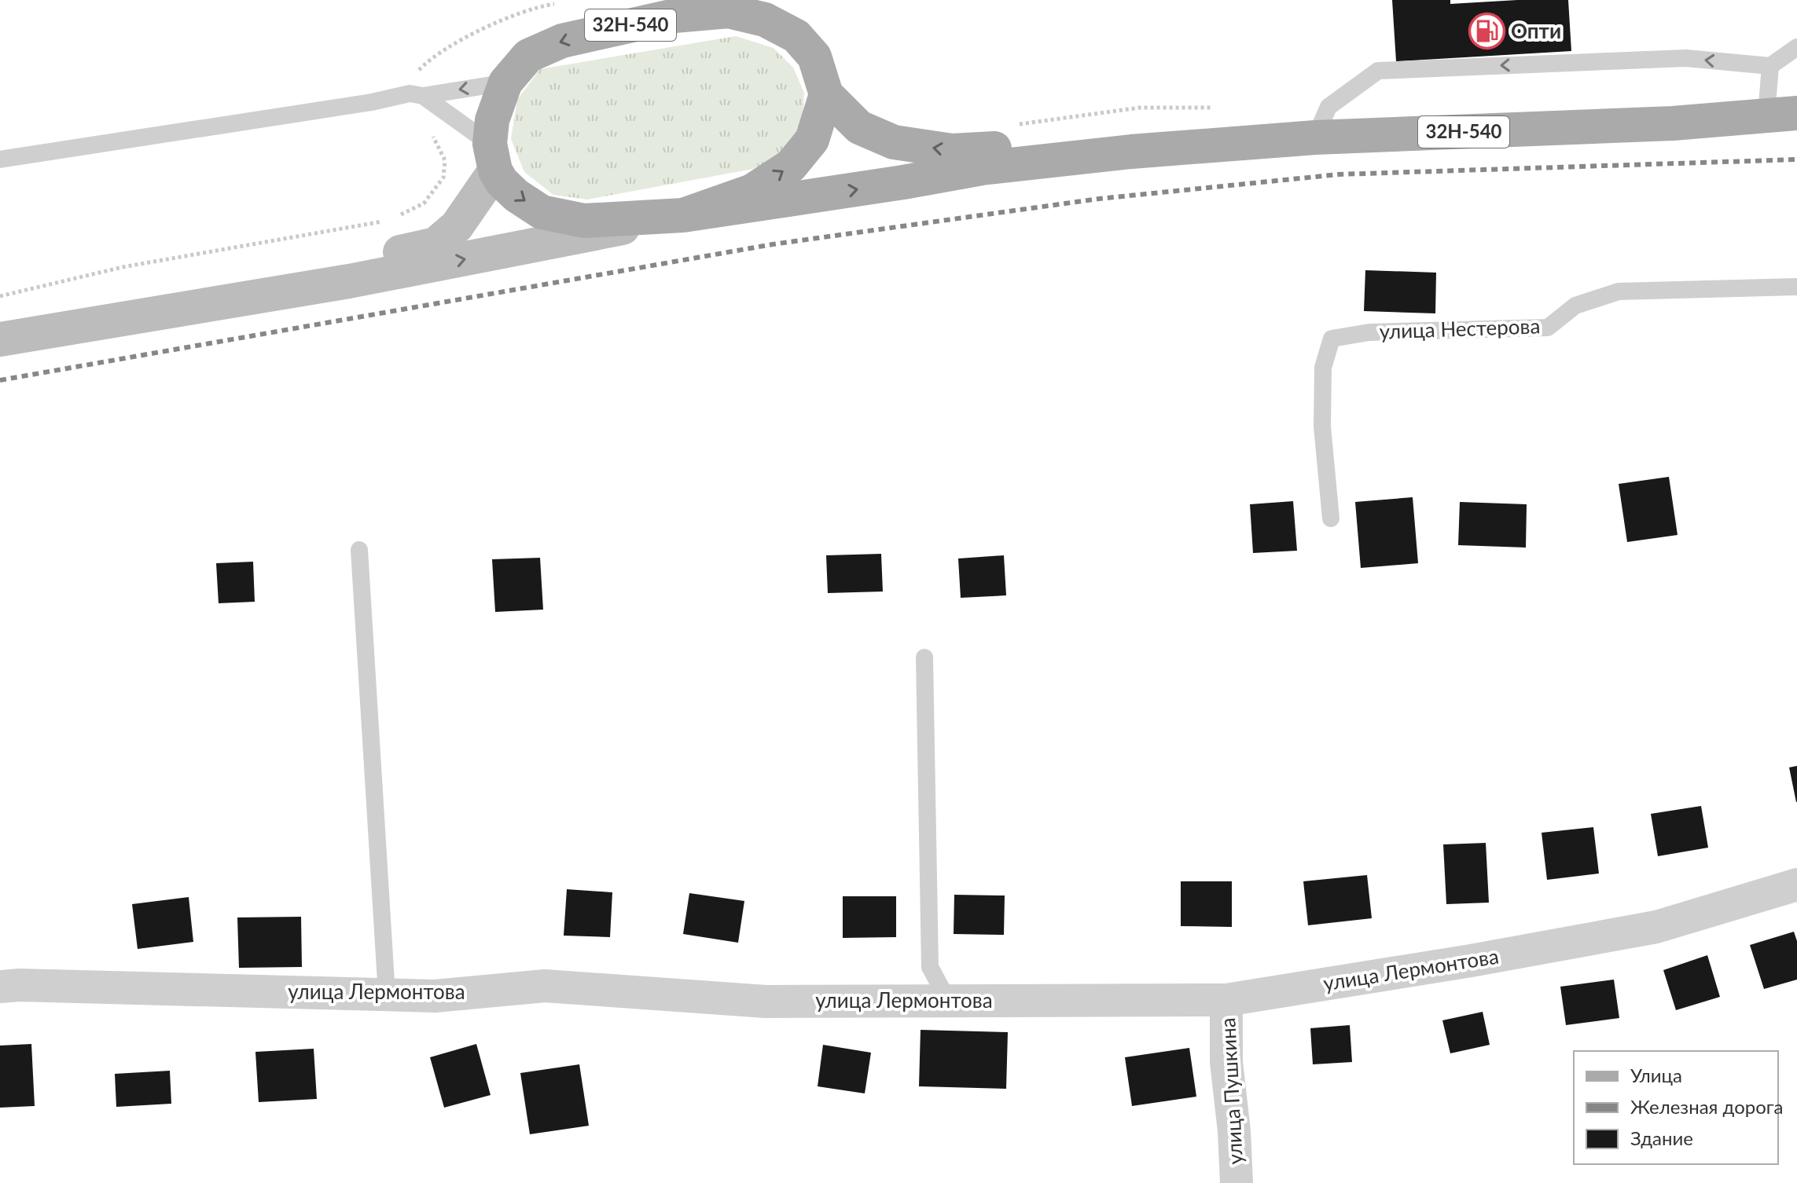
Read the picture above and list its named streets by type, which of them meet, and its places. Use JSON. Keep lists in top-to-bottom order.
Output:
{
  "streets": {
    "main road": ["32Н-540"],
    "street": ["улица Лермонтова", "улица Пушкина"],
    "lane": ["улица Нестерова"]
  },
  "crossings": [
    ["улица Лермонтова", "улица Пушкина"]
  ],
  "places": {
    "fuel station": ["Опти"]
  },
  "legend": ["Улица", "Железная дорога", "Здание"]
}
